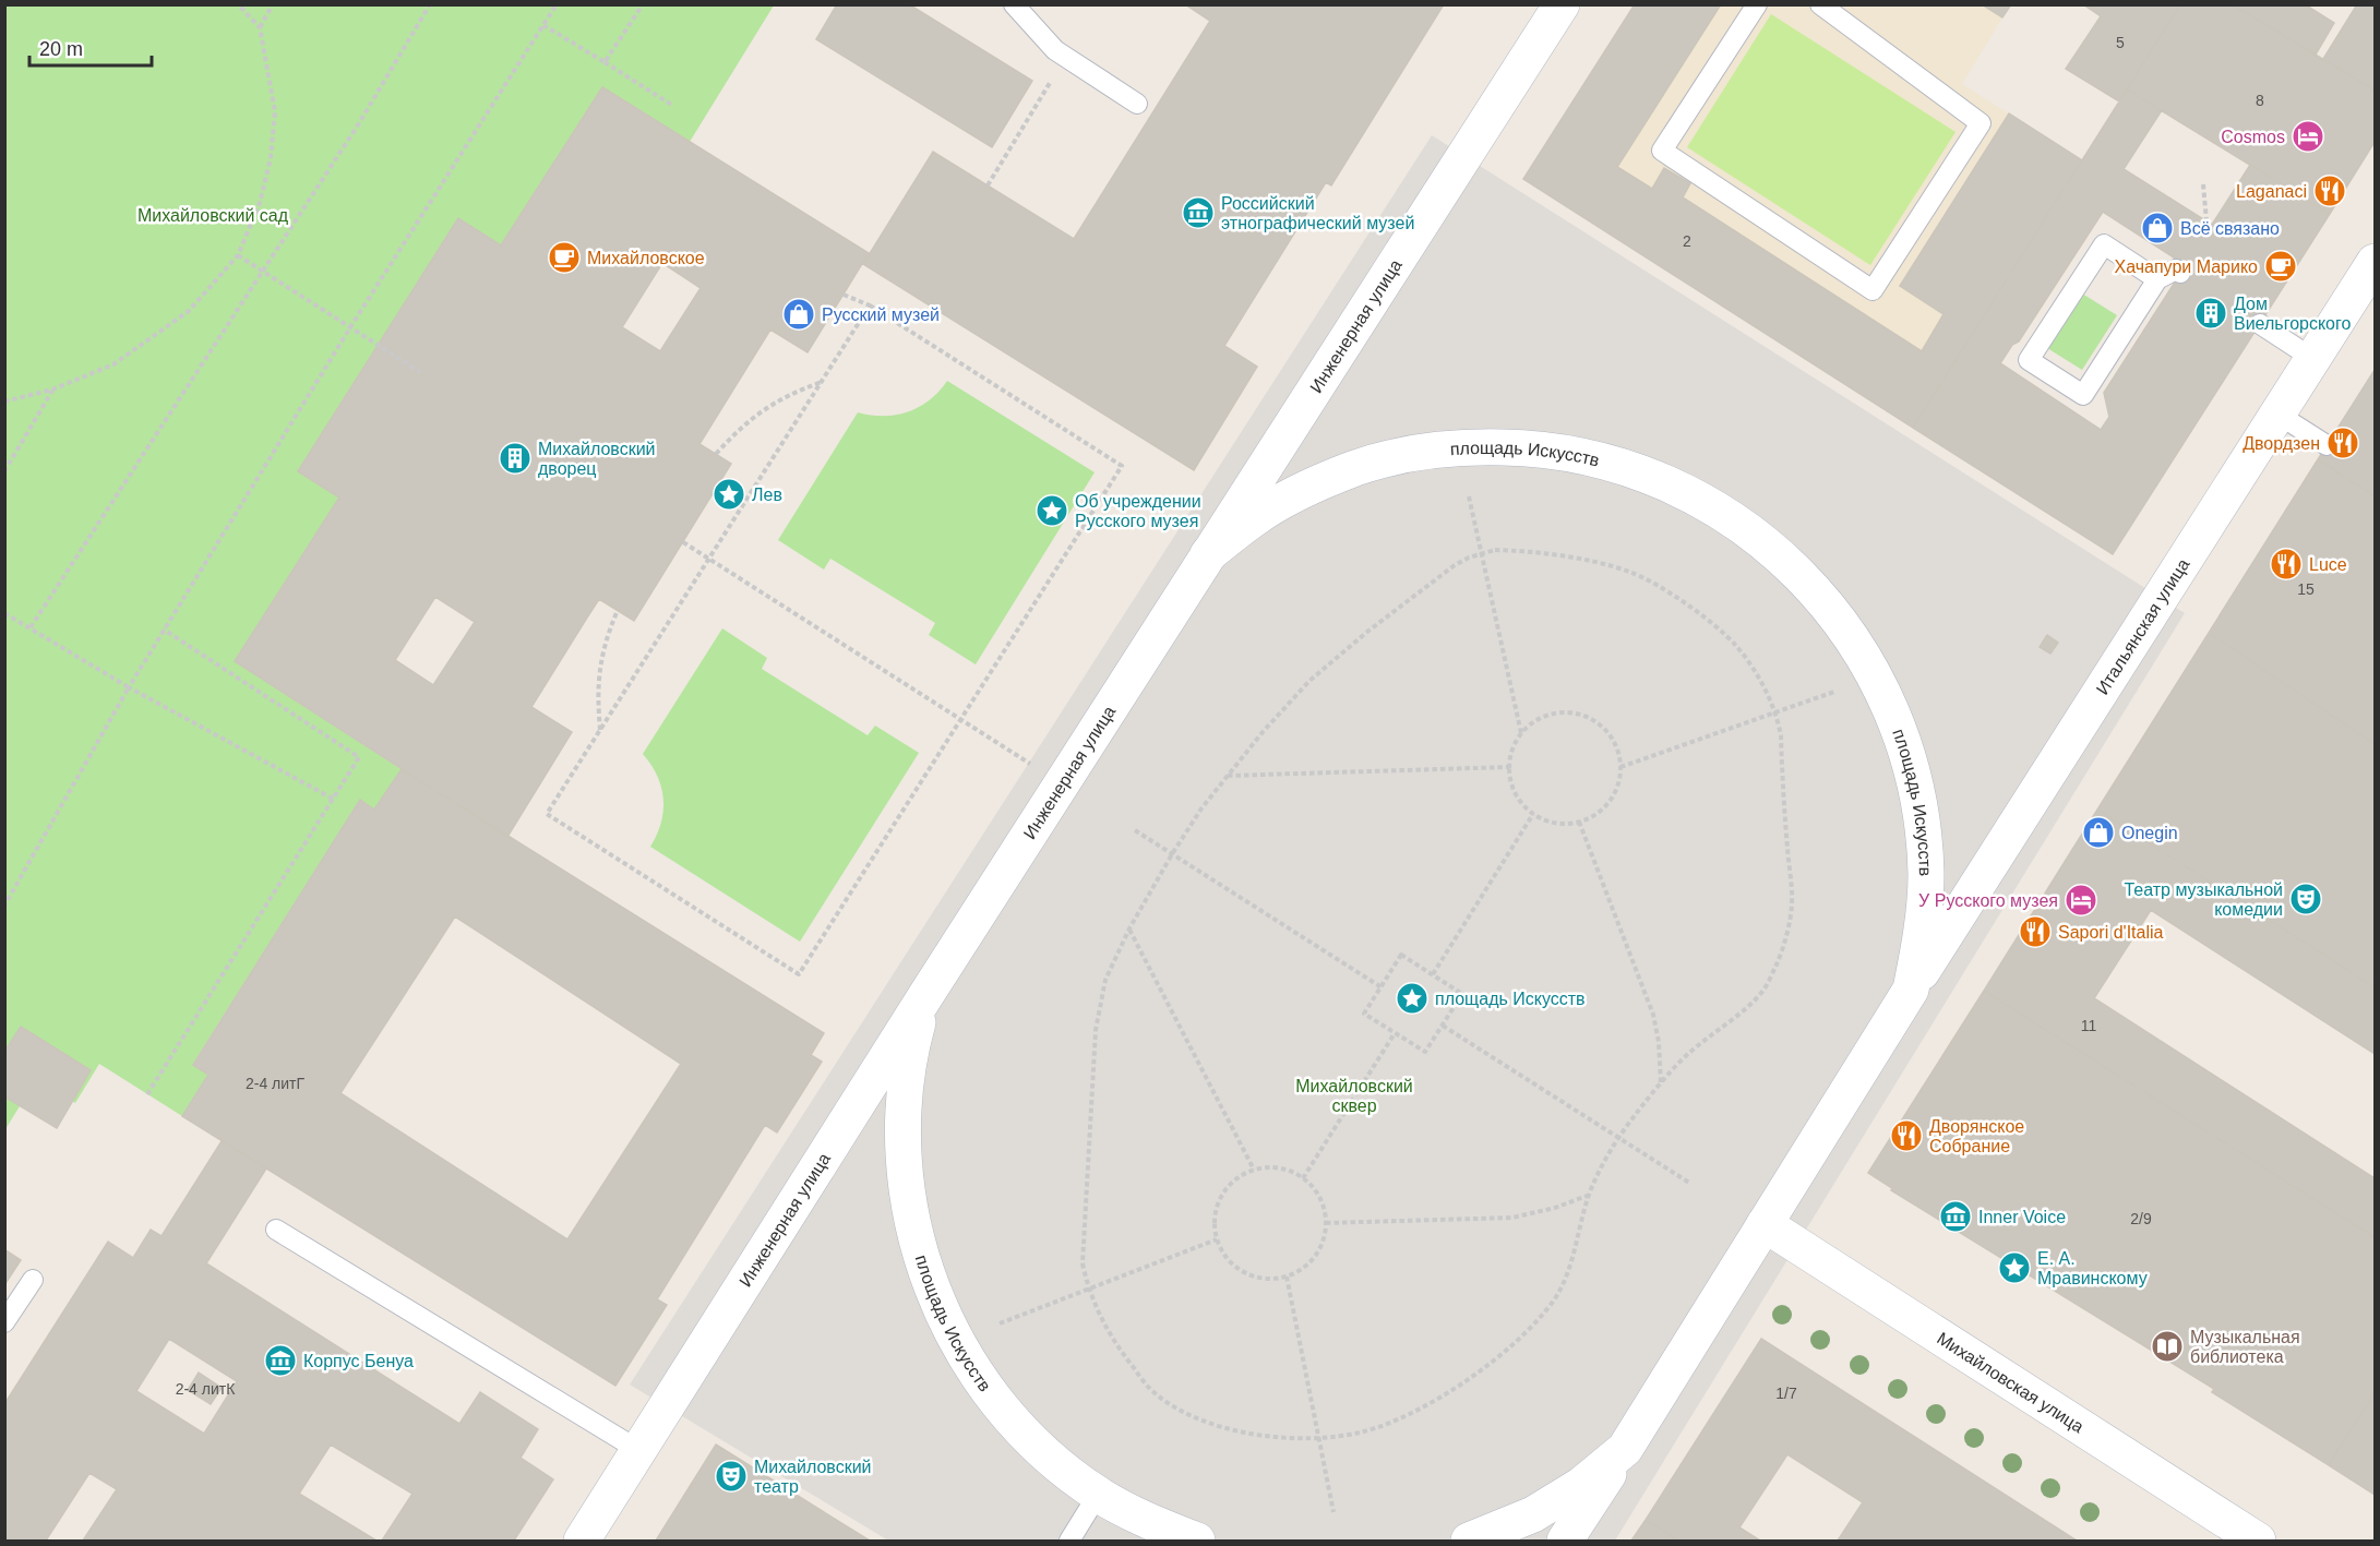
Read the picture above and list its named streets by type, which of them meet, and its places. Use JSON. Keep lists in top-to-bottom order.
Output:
{
  "streets": {
    "street": [
      "Инженерная улица",
      "площадь Искусств",
      "Итальянская улица",
      "Михайловская улица"
    ]
  },
  "crossings": [
    ["Инженерная улица", "площадь Искусств"],
    ["площадь Искусств", "Итальянская улица"],
    ["площадь Искусств", "Михайловская улица"]
  ],
  "parks": ["Михайловский сад", "Михайловский сквер"],
  "places": {
    "hotel": ["Cosmos", "У Русского музея"],
    "restaurant": [
      "Laganaci",
      "Двордзен",
      "Luce",
      "Sapori d'Italia",
      "Дворянское Собрание"
    ],
    "museum": ["Российский этнографический музей", "Inner Voice", "Корпус Бенуа"],
    "shop": ["Всё связано", "Русский музей", "Onegin"],
    "cafe": ["Михайловское", "Хачапури Марико"],
    "building": ["Дом Виельгорского", "Михайловский дворец"],
    "place": [
      "Лев",
      "Об учреждении Русского музея",
      "площадь Искусств",
      "Е. А. Мравинскому"
    ],
    "theatre": ["Театр музыкальной комедии", "Михайловский театр"],
    "library": ["Музыкальная библиотека"]
  },
  "house_numbers": [
    "5",
    "8",
    "2",
    "15",
    "11",
    "2-4 литГ",
    "2/9",
    "2-4 литК",
    "1/7"
  ],
  "scale_bar": "20 m"
}
